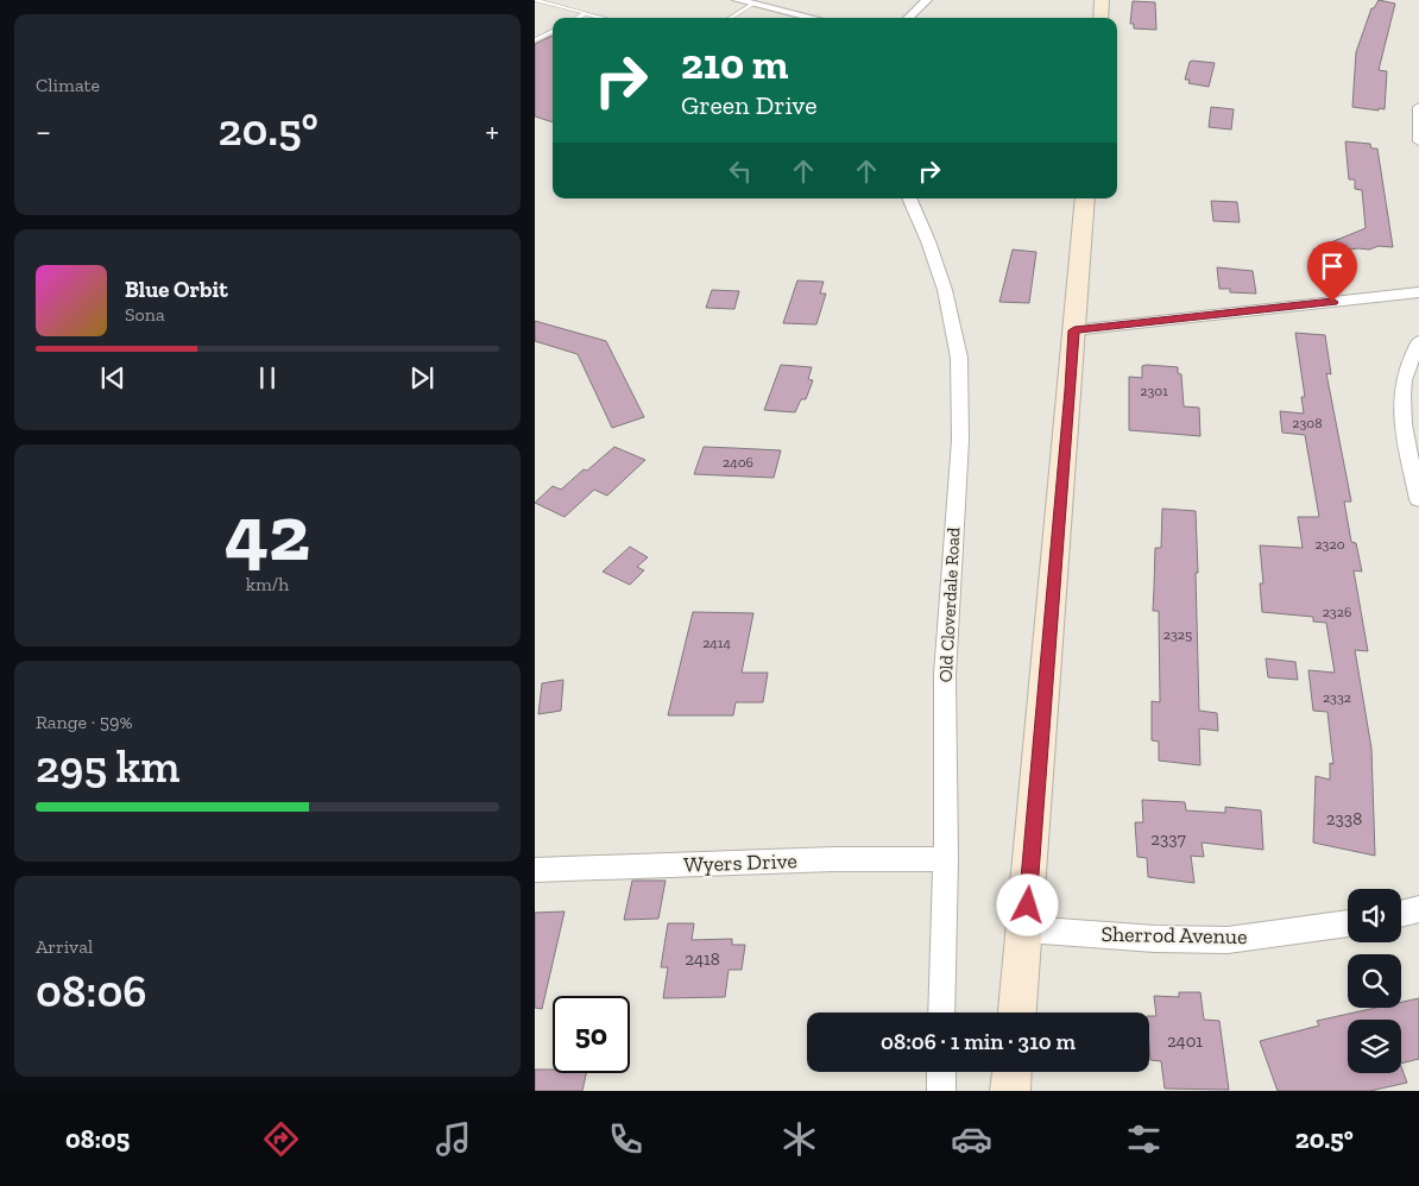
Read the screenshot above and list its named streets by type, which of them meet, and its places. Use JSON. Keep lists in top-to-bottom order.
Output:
{
  "streets": {
    "street": ["Old Cloverdale Road", "Wyers Drive", "Sherrod Avenue"]
  },
  "crossings": [
    ["Old Cloverdale Road", "Wyers Drive"]
  ],
  "house_numbers": [
    "2301",
    "2308",
    "2406",
    "2320",
    "2326",
    "2325",
    "2414",
    "2332",
    "2338",
    "2337",
    "2418",
    "2401"
  ],
  "page": {
    "tile": [
      "Climate",
      ["42", "km/h"],
      ["Range · 59%", "295 km"],
      ["Arrival", "08:06"]
    ],
    "turn": ["210 m", "Green Drive"],
    "heat": ["−", "20.5°", "+"],
    "song": ["Blue Orbit", "Sona"],
    "limit": "50",
    "trip": "08:06 · 1 min · 310 m",
    "tabs": ["08:05", "20.5°"]
  }
}
